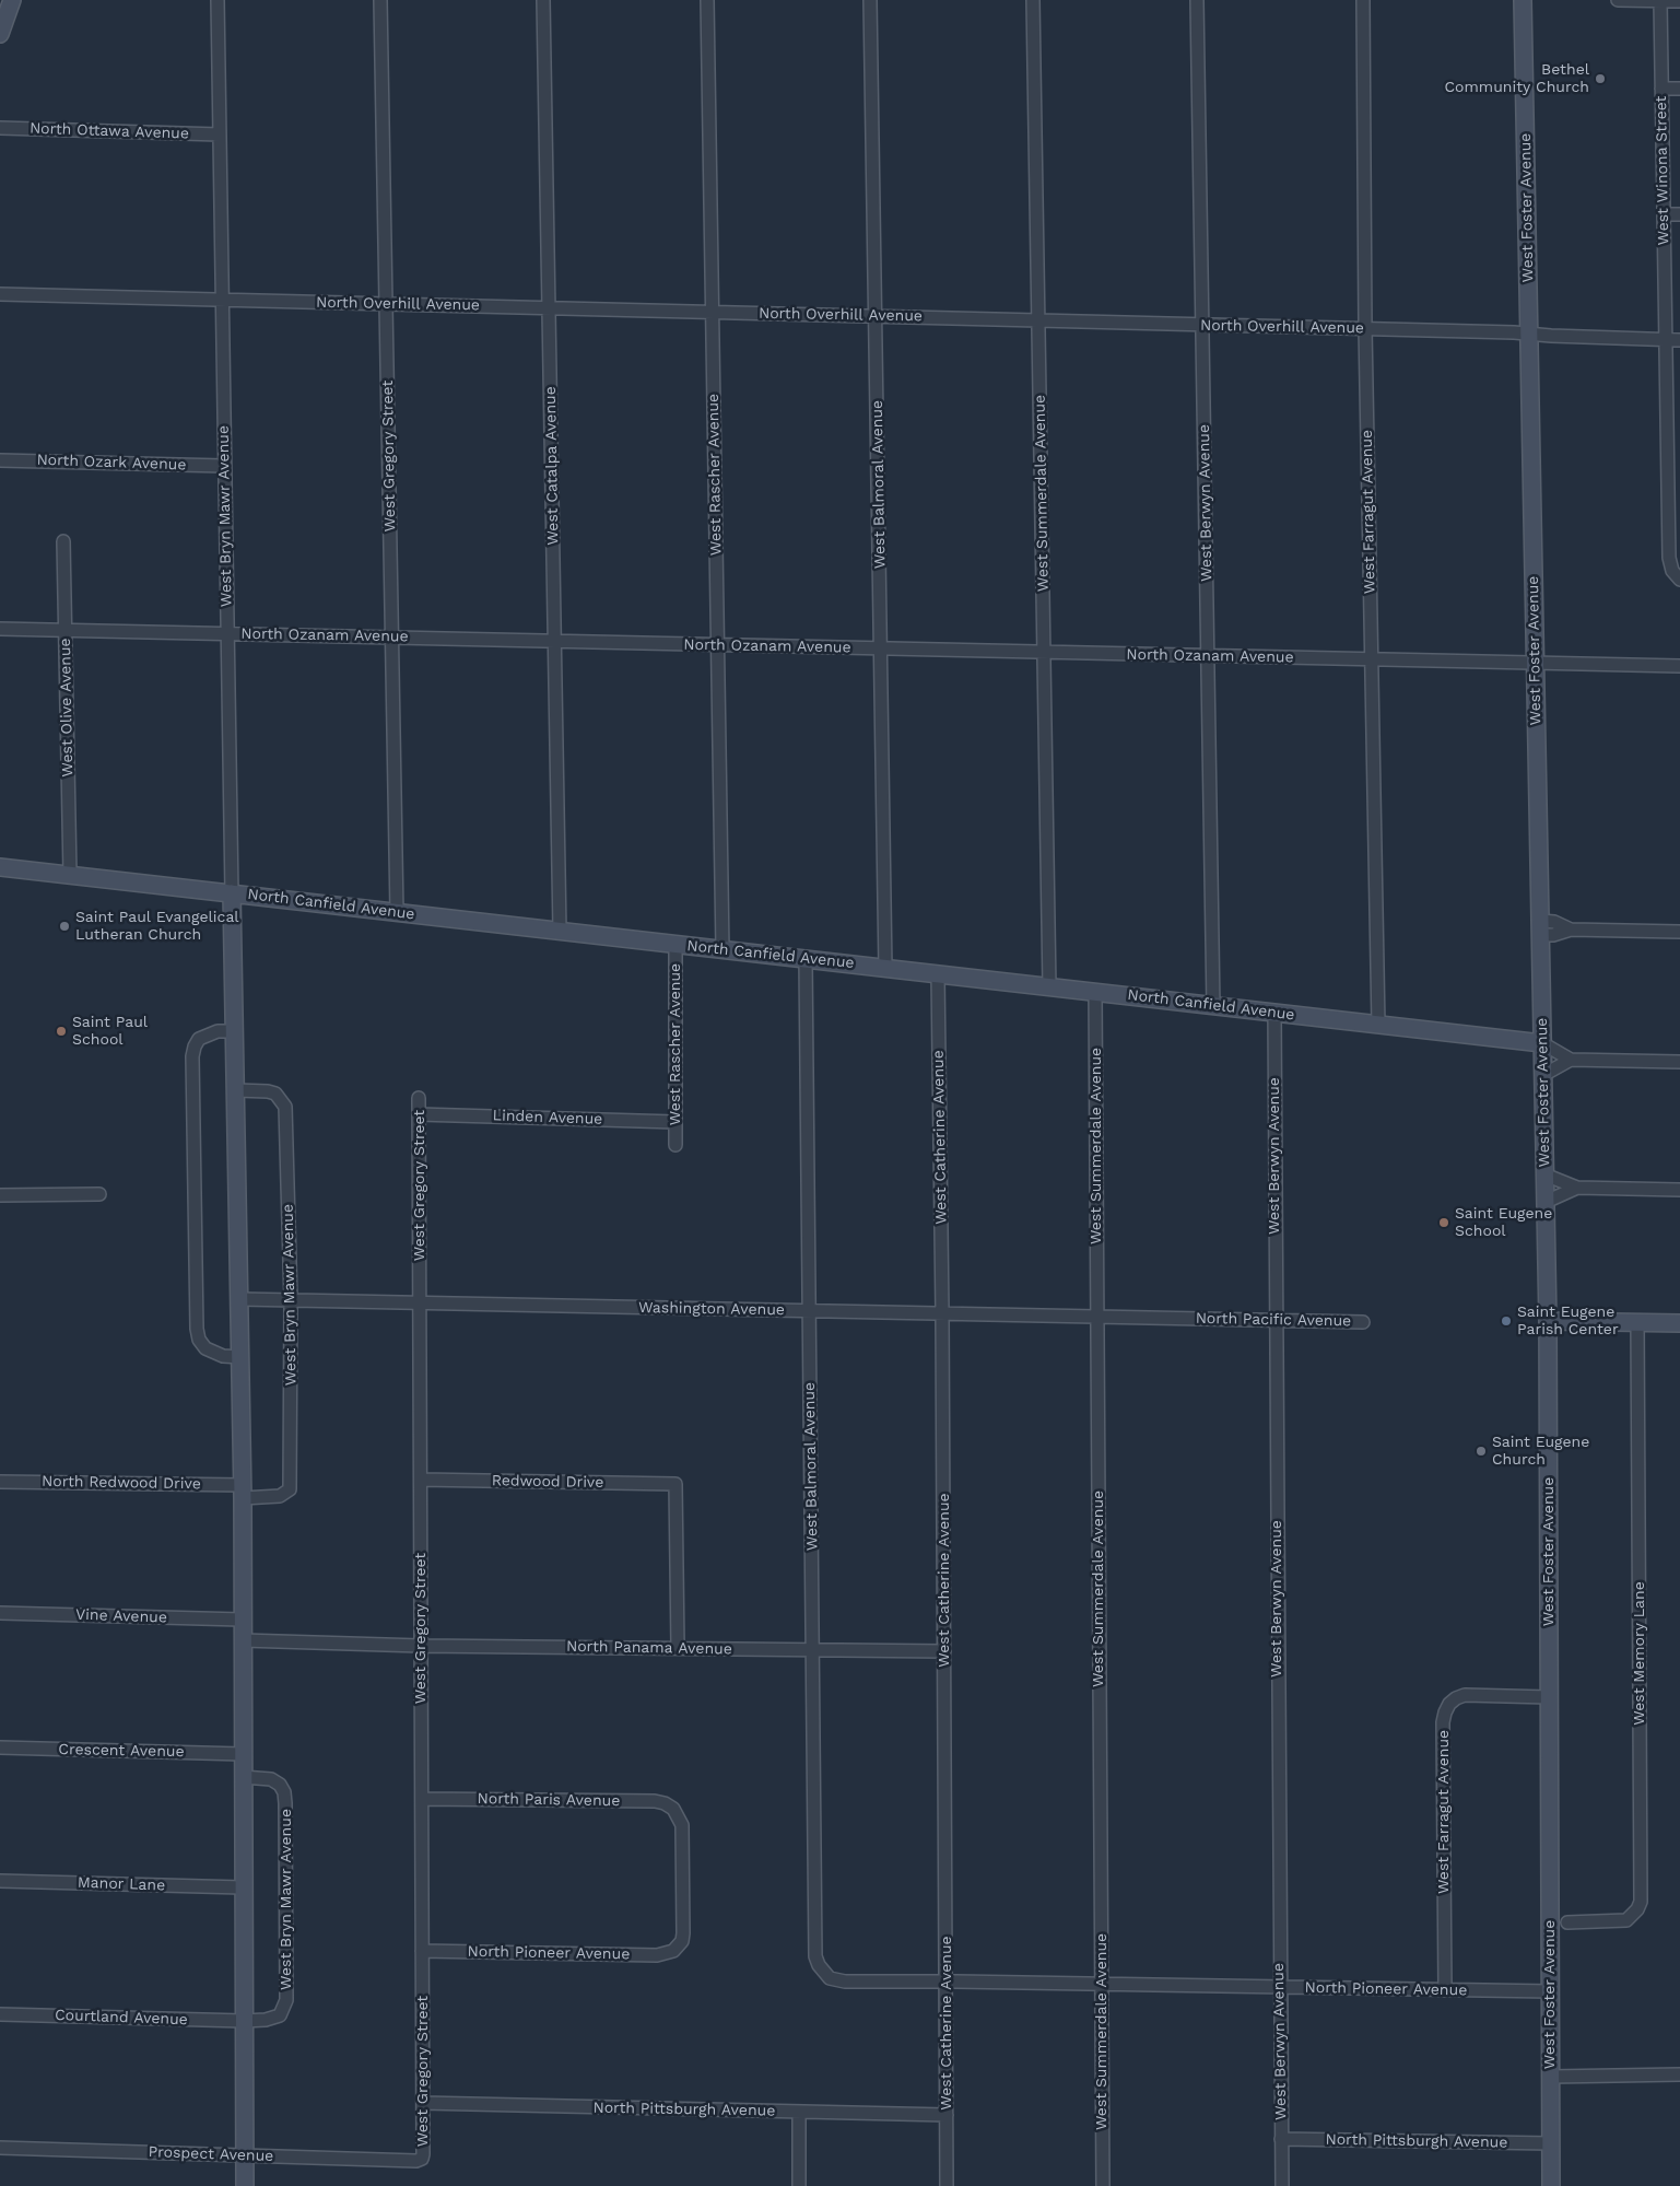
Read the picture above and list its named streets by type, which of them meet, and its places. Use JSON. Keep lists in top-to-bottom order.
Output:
{
  "streets": {
    "street": [
      "North Ottawa Avenue",
      "West Winona Street",
      "West Foster Avenue",
      "North Overhill Avenue",
      "West Gregory Street",
      "North Ozark Avenue",
      "West Catalpa Avenue",
      "West Rascher Avenue",
      "West Balmoral Avenue",
      "West Summerdale Avenue",
      "West Berwyn Avenue",
      "West Farragut Avenue",
      "West Bryn Mawr Avenue",
      "North Ozanam Avenue",
      "West Olive Avenue",
      "North Canfield Avenue",
      "Linden Avenue",
      "West Catherine Avenue",
      "Washington Avenue",
      "North Pacific Avenue",
      "Redwood Drive",
      "North Redwood Drive",
      "Vine Avenue",
      "North Panama Avenue",
      "West Memory Lane",
      "Crescent Avenue",
      "North Paris Avenue",
      "Manor Lane",
      "North Pioneer Avenue",
      "Courtland Avenue",
      "North Pittsburgh Avenue",
      "Prospect Avenue"
    ]
  },
  "crossings": [
    ["North Ottawa Avenue", "West Bryn Mawr Avenue"],
    ["West Winona Street", "North Overhill Avenue"],
    ["West Foster Avenue", "North Overhill Avenue"],
    ["West Foster Avenue", "West Farragut Avenue"],
    ["West Foster Avenue", "North Ozanam Avenue"],
    ["West Foster Avenue", "North Canfield Avenue"],
    ["West Foster Avenue", "North Pioneer Avenue"],
    ["West Foster Avenue", "North Pittsburgh Avenue"],
    ["North Overhill Avenue", "West Gregory Street"],
    ["North Overhill Avenue", "West Catalpa Avenue"],
    ["North Overhill Avenue", "West Rascher Avenue"],
    ["North Overhill Avenue", "West Balmoral Avenue"],
    ["North Overhill Avenue", "West Summerdale Avenue"],
    ["North Overhill Avenue", "West Berwyn Avenue"],
    ["North Overhill Avenue", "West Farragut Avenue"],
    ["North Overhill Avenue", "West Bryn Mawr Avenue"],
    ["West Gregory Street", "North Ozanam Avenue"],
    ["West Gregory Street", "North Canfield Avenue"],
    ["West Gregory Street", "Linden Avenue"],
    ["West Gregory Street", "Washington Avenue"],
    ["West Gregory Street", "Redwood Drive"],
    ["West Gregory Street", "North Panama Avenue"],
    ["West Gregory Street", "North Paris Avenue"],
    ["West Gregory Street", "North Pioneer Avenue"],
    ["West Gregory Street", "North Pittsburgh Avenue"],
    ["West Gregory Street", "Prospect Avenue"],
    ["North Ozark Avenue", "West Bryn Mawr Avenue"],
    ["West Catalpa Avenue", "North Ozanam Avenue"],
    ["West Catalpa Avenue", "North Canfield Avenue"],
    ["West Rascher Avenue", "North Ozanam Avenue"],
    ["West Rascher Avenue", "North Canfield Avenue"],
    ["West Rascher Avenue", "Linden Avenue"],
    ["West Balmoral Avenue", "North Ozanam Avenue"],
    ["West Balmoral Avenue", "North Canfield Avenue"],
    ["West Balmoral Avenue", "West Catherine Avenue"],
    ["West Balmoral Avenue", "Washington Avenue"],
    ["West Balmoral Avenue", "North Panama Avenue"],
    ["West Summerdale Avenue", "North Ozanam Avenue"],
    ["West Summerdale Avenue", "North Canfield Avenue"],
    ["West Summerdale Avenue", "Washington Avenue"],
    ["West Summerdale Avenue", "North Pioneer Avenue"],
    ["West Berwyn Avenue", "North Ozanam Avenue"],
    ["West Berwyn Avenue", "North Canfield Avenue"],
    ["West Berwyn Avenue", "North Pacific Avenue"],
    ["West Berwyn Avenue", "North Pioneer Avenue"],
    ["West Berwyn Avenue", "North Pittsburgh Avenue"],
    ["West Farragut Avenue", "North Ozanam Avenue"],
    ["West Farragut Avenue", "North Canfield Avenue"],
    ["West Farragut Avenue", "North Pioneer Avenue"],
    ["West Bryn Mawr Avenue", "North Ozanam Avenue"],
    ["West Bryn Mawr Avenue", "North Canfield Avenue"],
    ["West Bryn Mawr Avenue", "Washington Avenue"],
    ["West Bryn Mawr Avenue", "North Redwood Drive"],
    ["West Bryn Mawr Avenue", "Vine Avenue"],
    ["West Bryn Mawr Avenue", "North Panama Avenue"],
    ["West Bryn Mawr Avenue", "Crescent Avenue"],
    ["West Bryn Mawr Avenue", "Manor Lane"],
    ["West Bryn Mawr Avenue", "Courtland Avenue"],
    ["West Bryn Mawr Avenue", "Prospect Avenue"],
    ["North Ozanam Avenue", "West Olive Avenue"],
    ["West Olive Avenue", "North Canfield Avenue"],
    ["North Canfield Avenue", "West Catherine Avenue"],
    ["West Catherine Avenue", "Washington Avenue"],
    ["West Catherine Avenue", "North Panama Avenue"],
    ["West Catherine Avenue", "North Pittsburgh Avenue"],
    ["Washington Avenue", "North Pacific Avenue"],
    ["Redwood Drive", "North Panama Avenue"],
    ["North Paris Avenue", "North Pioneer Avenue"]
  ],
  "places": [
    "Bethel Community Church",
    "Saint Paul Evangelical Lutheran Church",
    "Saint Paul School",
    "Saint Eugene School",
    "Saint Eugene Parish Center",
    "Saint Eugene Church"
  ]
}
